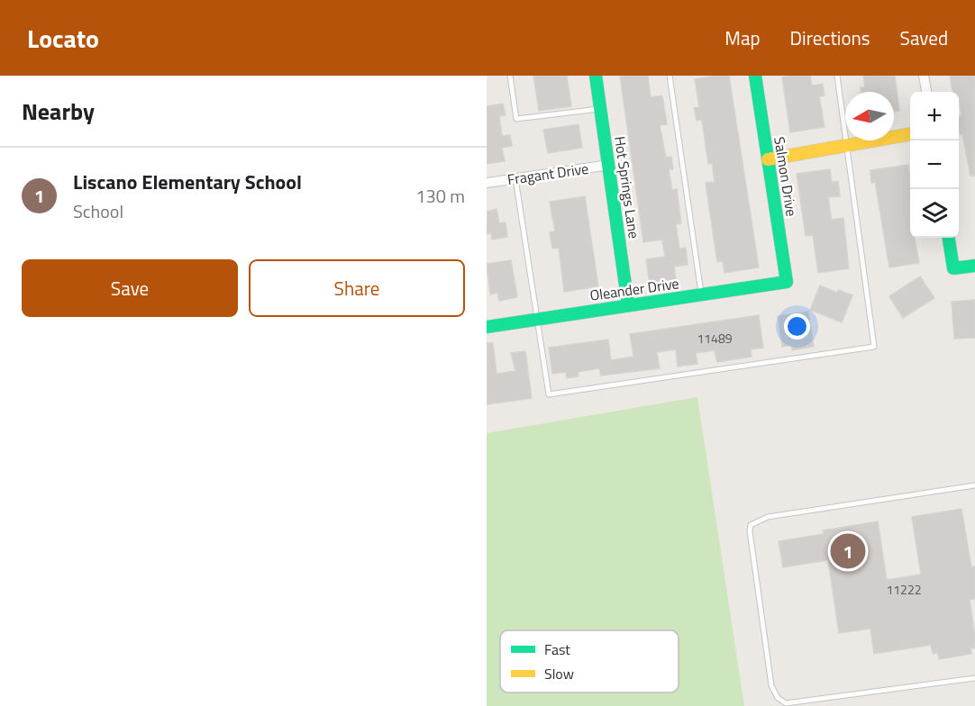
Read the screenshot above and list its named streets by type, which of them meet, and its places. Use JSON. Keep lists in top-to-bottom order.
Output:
{
  "streets": {
    "street": [
      "Fragant Drive",
      "Salmon Drive",
      "Hot Springs Lane",
      "Oleander Drive"
    ]
  },
  "crossings": [
    ["Fragant Drive", "Hot Springs Lane"],
    ["Salmon Drive", "Oleander Drive"],
    ["Hot Springs Lane", "Oleander Drive"]
  ],
  "house_numbers": ["11489", "11222"],
  "legend": ["Fast", "Slow"],
  "north": "left",
  "page": {
    "header": "Locato",
    "nav": ["Map", "Directions", "Saved"],
    "heading": "Nearby",
    "map_buttons": ["+", "−"],
    "list": [
      {
        "mark": "1",
        "name": "Liscano Elementary School",
        "note": "School",
        "value": "130 m"
      }
    ],
    "buttons": ["Save", "Share"],
    "pins": "1"
  }
}
